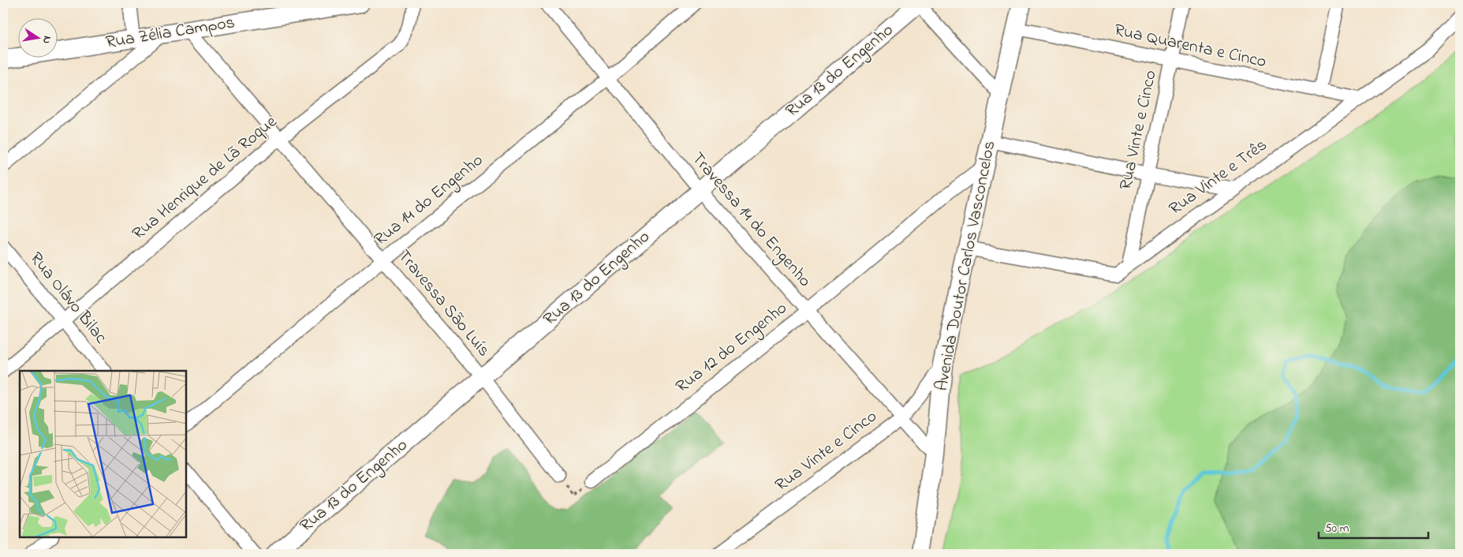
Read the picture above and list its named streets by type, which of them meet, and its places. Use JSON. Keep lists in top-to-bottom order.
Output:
{
  "streets": {
    "street": [
      "Rua Zélia Campos",
      "Rua Quarenta e Cinco",
      "Rua 13 do Engenho",
      "Rua Vinte e Cinco",
      "Rua Vinte e Três",
      "Rua Henrique de Lã Roque",
      "Rua 14 do Engenho",
      "Travessa 14 do Engenho",
      "Avenida Doutor Carlos Vasconcelos",
      "Rua Olávo Bilac",
      "Travessa São Luís",
      "Rua 12 do Engenho"
    ]
  },
  "crossings": [
    ["Rua Zélia Campos", "Travessa São Luís"],
    ["Rua Quarenta e Cinco", "Rua Vinte e Cinco"],
    ["Rua Quarenta e Cinco", "Rua Vinte e Três"],
    ["Rua Quarenta e Cinco", "Avenida Doutor Carlos Vasconcelos"],
    ["Rua 13 do Engenho", "Travessa 14 do Engenho"],
    ["Rua 13 do Engenho", "Travessa São Luís"],
    ["Rua Vinte e Cinco", "Rua Vinte e Três"],
    ["Rua Vinte e Cinco", "Travessa 14 do Engenho"],
    ["Rua Vinte e Cinco", "Avenida Doutor Carlos Vasconcelos"],
    ["Rua Vinte e Três", "Avenida Doutor Carlos Vasconcelos"],
    ["Rua Henrique de Lã Roque", "Rua Olávo Bilac"],
    ["Rua Henrique de Lã Roque", "Travessa São Luís"],
    ["Rua 14 do Engenho", "Travessa 14 do Engenho"],
    ["Rua 14 do Engenho", "Travessa São Luís"],
    ["Travessa 14 do Engenho", "Avenida Doutor Carlos Vasconcelos"],
    ["Travessa 14 do Engenho", "Rua 12 do Engenho"],
    ["Avenida Doutor Carlos Vasconcelos", "Rua 12 do Engenho"]
  ],
  "scale_bar": "50 m",
  "north": "right"
}
